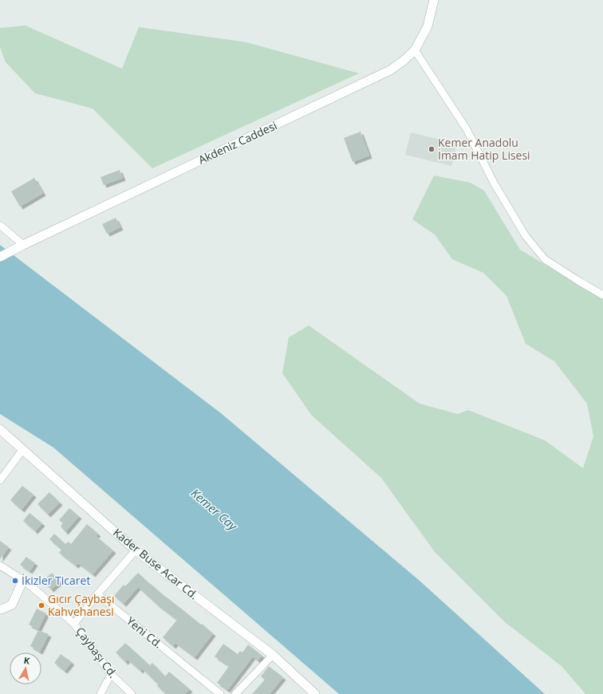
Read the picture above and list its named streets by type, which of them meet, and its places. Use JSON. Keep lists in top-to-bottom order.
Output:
{
  "streets": {
    "street": [
      "Akdeniz Caddesi",
      "Kader Buse Acar Cd.",
      "Yeni Cd.",
      "Çaybaşı Cd."
    ]
  },
  "water": ["Kemer Cay"],
  "places": ["Kemer Anadolu İmam Hatip Lisesi", "İkizler Ticaret", "Gıcır Çaybaşı Kahvehanesi"],
  "north": "top"
}
